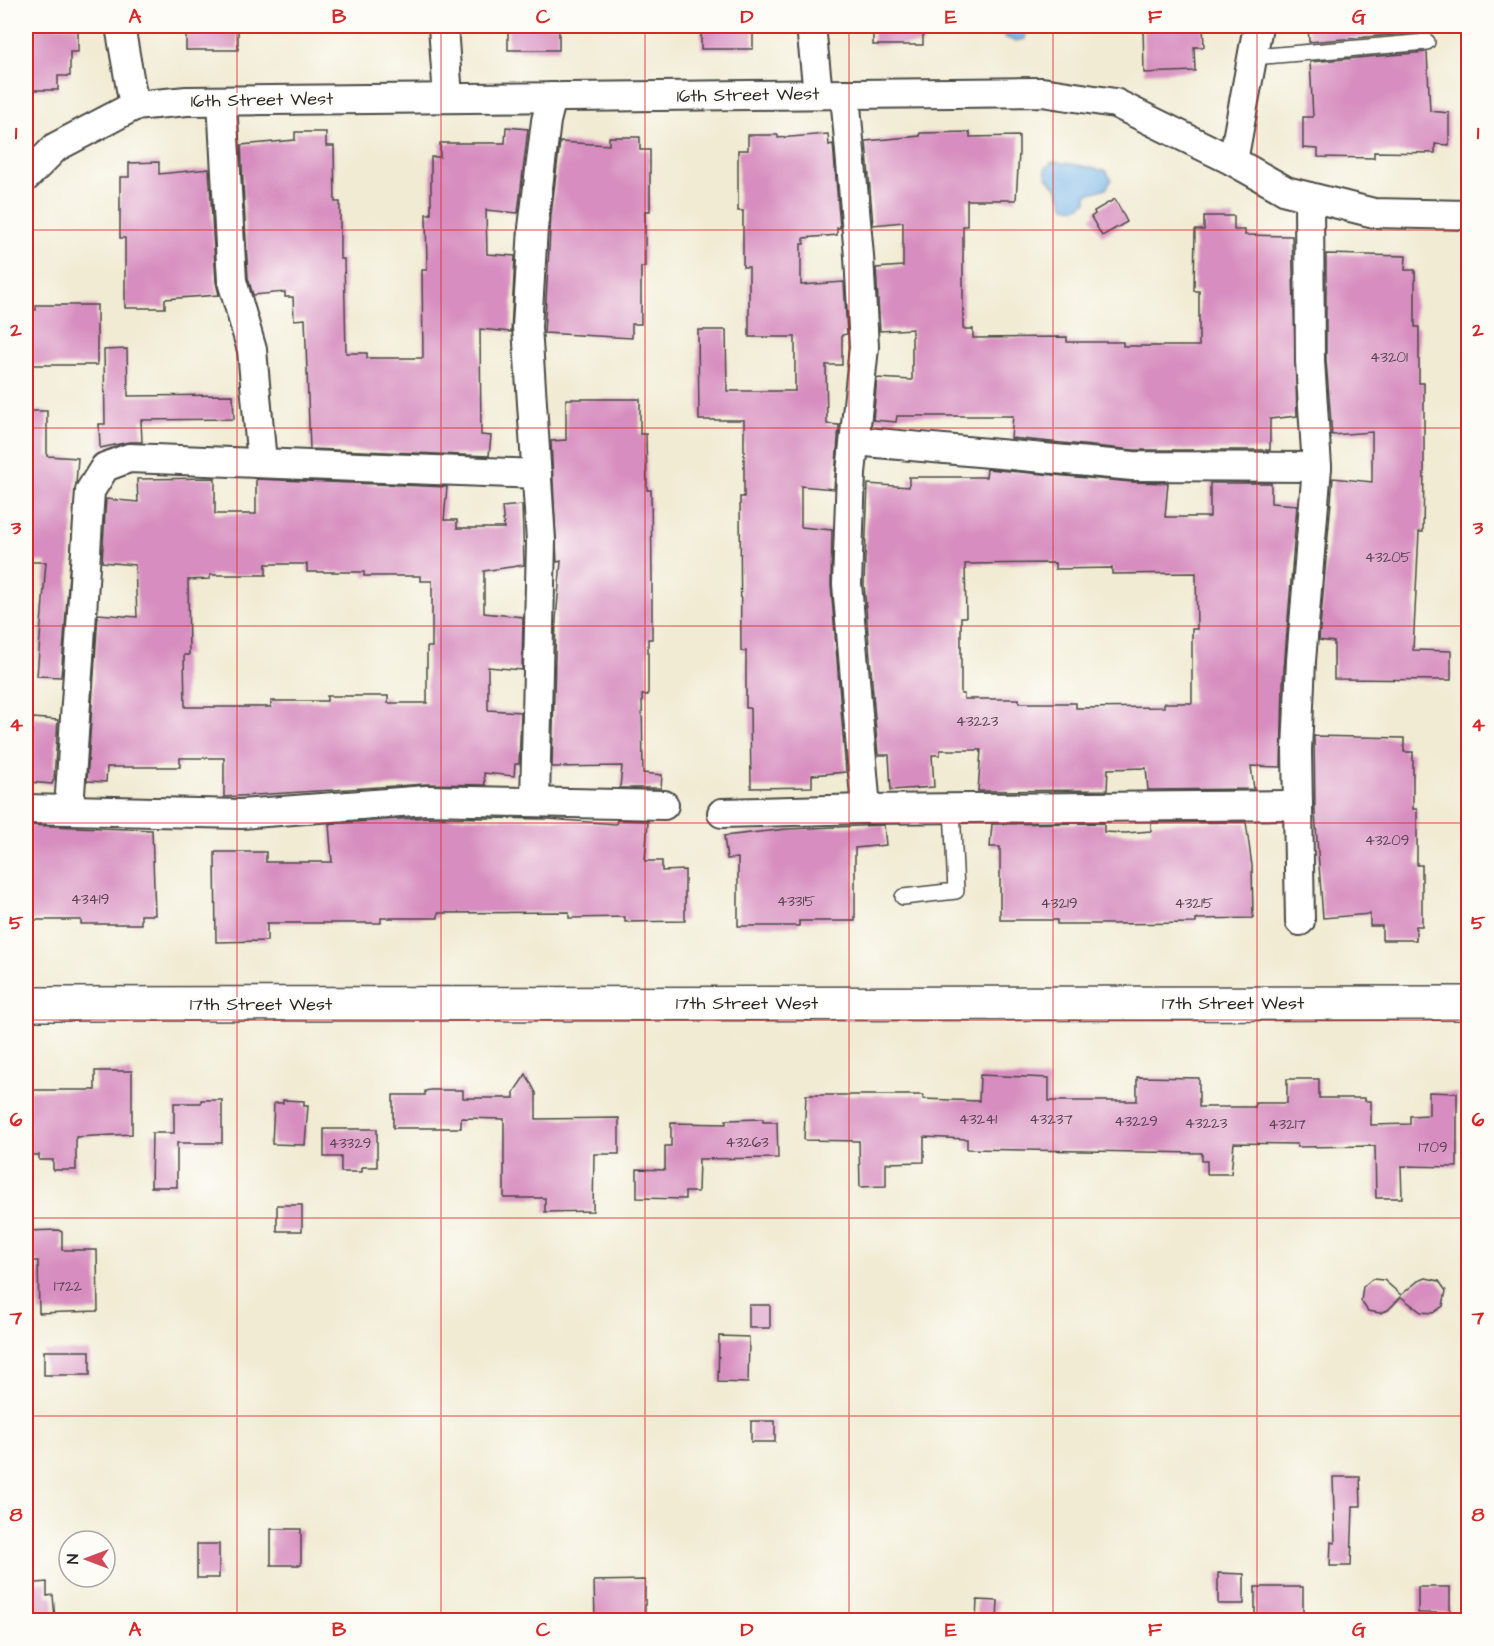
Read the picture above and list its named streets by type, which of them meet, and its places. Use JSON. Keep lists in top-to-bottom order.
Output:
{
  "streets": {
    "street": ["16th Street West", "17th Street West"]
  },
  "house_numbers": [
    "43201",
    "43205",
    "43223",
    "43209",
    "43419",
    "43315",
    "43219",
    "43215",
    "43241",
    "43237",
    "43229",
    "43223",
    "43217",
    "43263",
    "43329",
    "1709",
    "1722"
  ],
  "north": "left",
  "grid": {
    "columns": [
      "A",
      "B",
      "C",
      "D",
      "E",
      "F",
      "G"
    ],
    "rows": [
      "1",
      "2",
      "3",
      "4",
      "5",
      "6",
      "7",
      "8"
    ]
  }
}
